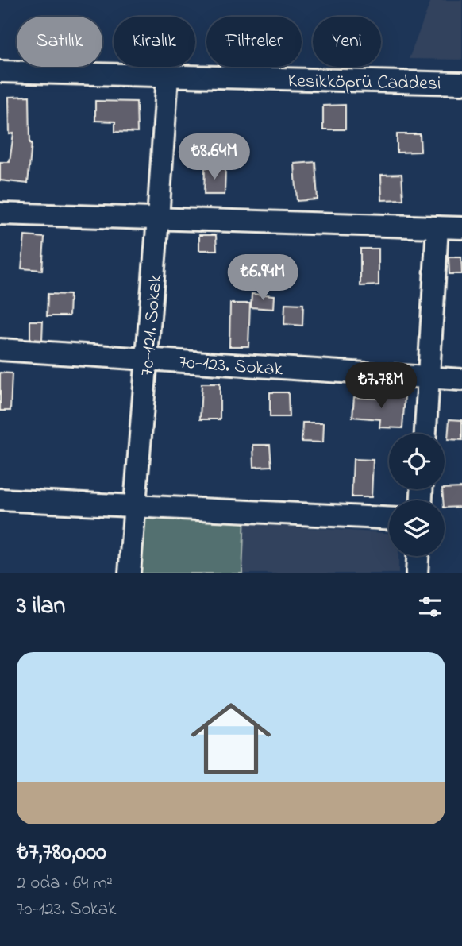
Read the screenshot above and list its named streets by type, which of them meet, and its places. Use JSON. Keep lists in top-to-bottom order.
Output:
{
  "streets": {
    "street": ["Kesikköprü Caddesi", "70-121. Sokak", "70-123. Sokak"]
  },
  "crossings": [
    ["Kesikköprü Caddesi", "70-121. Sokak"],
    ["70-121. Sokak", "70-123. Sokak"]
  ],
  "page": {
    "chip": [
      "Satılık",
      "Kiralık",
      "Filtreler",
      "Yeni"
    ],
    "price": ["₺8.64M", "₺6.94M", "₺7.78M"],
    "heading": "3 ilan",
    "list": [
      {
        "name": "₺7,780,000",
        "note": "2 oda · 64 m² · 70-123. Sokak"
      }
    ]
  }
}
